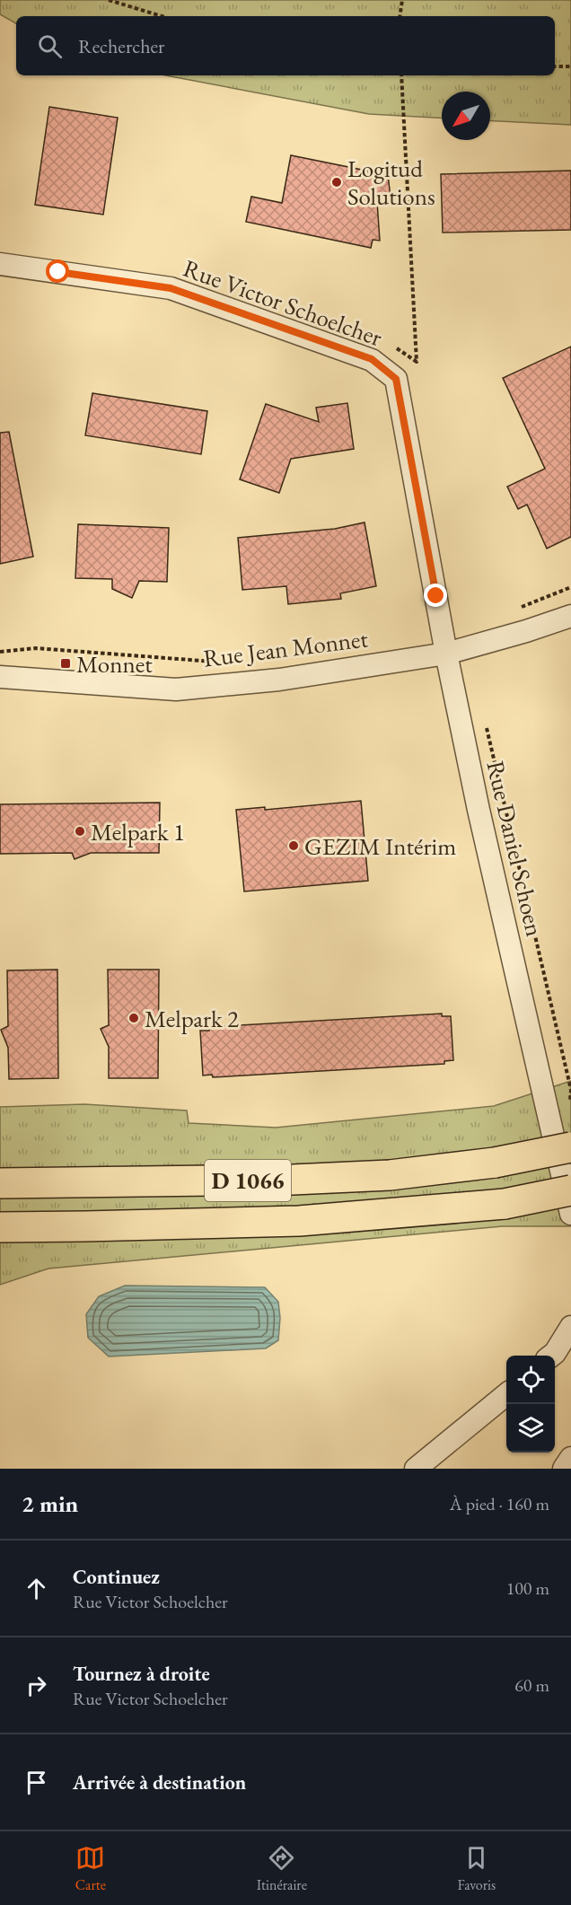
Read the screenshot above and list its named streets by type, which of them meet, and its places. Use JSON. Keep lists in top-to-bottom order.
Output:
{
  "streets": {
    "highway": ["D 1066"],
    "street": ["Rue Victor Schoelcher", "Rue Jean Monnet", "Rue Daniel Schoen"]
  },
  "crossings": [
    ["Rue Victor Schoelcher", "Rue Jean Monnet"],
    ["Rue Victor Schoelcher", "Rue Daniel Schoen"],
    ["Rue Jean Monnet", "Rue Daniel Schoen"]
  ],
  "places": {
    "other": [
      "Logitud Solutions",
      "Melpark 1",
      "GEZIM Intérim",
      "Melpark 2"
    ],
    "transit": ["Monnet"]
  },
  "north": "bottom left",
  "page": {
    "search": "Rechercher",
    "heading": ["2 min", "À pied · 160 m"],
    "list": [
      ["Continuez", "Rue Victor Schoelcher", "100 m"],
      ["Tournez à droite", "Rue Victor Schoelcher", "60 m"],
      "Arrivée à destination"
    ],
    "nav": ["Carte", "Itinéraire", "Favoris"]
  }
}
